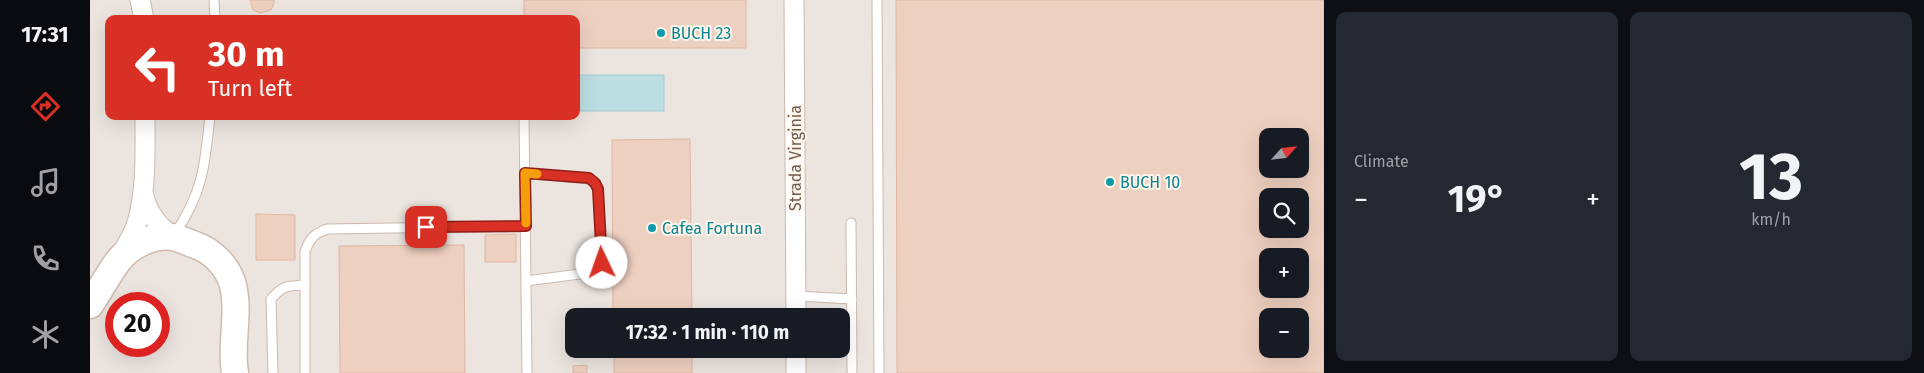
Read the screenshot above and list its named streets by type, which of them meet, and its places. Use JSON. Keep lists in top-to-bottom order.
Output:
{
  "streets": {
    "street": ["Strada Virginia"]
  },
  "places": ["BUCH 23", "BUCH 10", "Cafea Fortuna"],
  "north": "top right",
  "page": {
    "tabs": "17:31",
    "tile": [
      "Climate",
      ["13", "km/h"]
    ],
    "turn": ["30 m", "Turn left"],
    "map_buttons": ["+", "−"],
    "heat": ["−", "19°", "+"],
    "limit": "20",
    "trip": "17:32 · 1 min · 110 m"
  }
}
